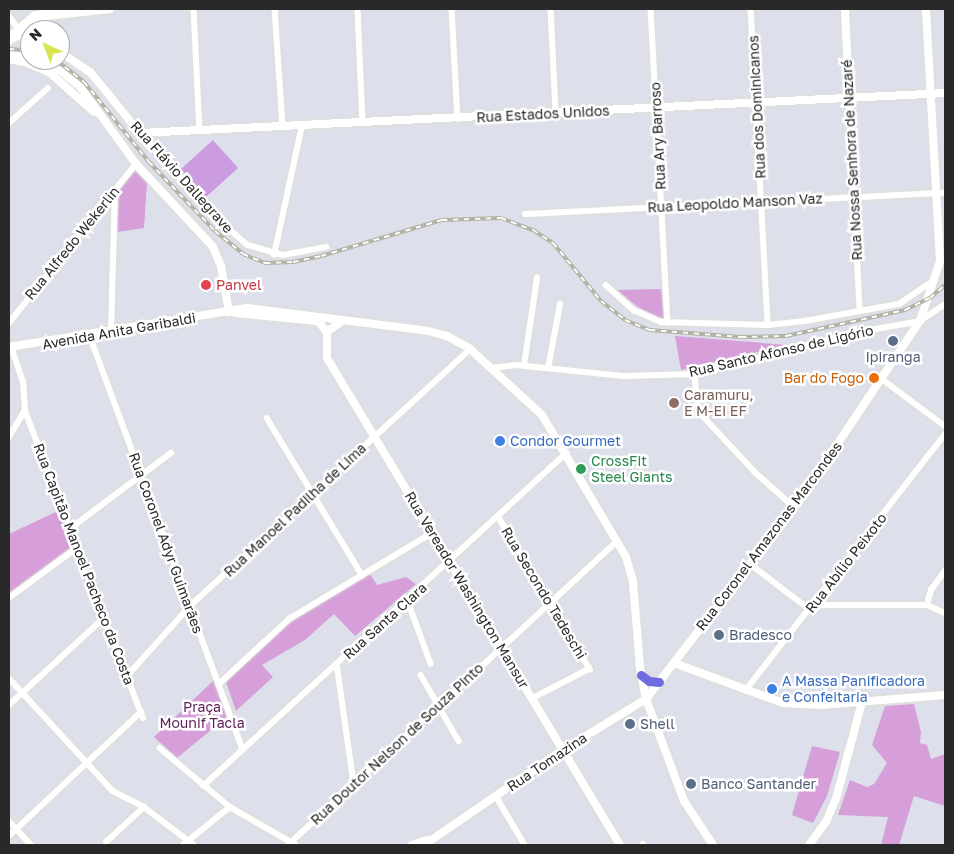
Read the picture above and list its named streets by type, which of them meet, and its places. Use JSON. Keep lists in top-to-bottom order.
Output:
{
  "streets": {
    "main road": [
      "Rua Estados Unidos",
      "Rua Nossa Senhora de Nazaré",
      "Rua Flávio Dallegrave",
      "Avenida Anita Garibaldi",
      "Rua Coronel Amazonas Marcondes",
      "Rua Vereador Washington Mansur",
      "Rua Tomazina"
    ],
    "street": [
      "Rua dos Dominicanos",
      "Rua Ary Barroso",
      "Rua Leopoldo Manson Vaz",
      "Rua Alfredo Wekerlin",
      "Rua Santo Afonso de Ligório",
      "Rua Manoel Padilha de Lima",
      "Rua Coronel Adyr Guimarães",
      "Rua Abílio Peixoto",
      "Rua Capitão Manoel Pacheco da Costa",
      "Rua Secondo Tedeschi",
      "Rua Santa Clara",
      "Rua Doutor Nelson de Souza Pinto"
    ]
  },
  "crossings": [
    ["Rua dos Dominicanos", "Rua Estados Unidos"],
    ["Rua dos Dominicanos", "Rua Leopoldo Manson Vaz"],
    ["Rua Estados Unidos", "Rua Ary Barroso"],
    ["Rua Estados Unidos", "Rua Nossa Senhora de Nazaré"],
    ["Rua Estados Unidos", "Rua Flávio Dallegrave"],
    ["Rua Ary Barroso", "Rua Leopoldo Manson Vaz"],
    ["Rua Nossa Senhora de Nazaré", "Rua Leopoldo Manson Vaz"],
    ["Rua Flávio Dallegrave", "Rua Alfredo Wekerlin"],
    ["Rua Flávio Dallegrave", "Avenida Anita Garibaldi"],
    ["Avenida Anita Garibaldi", "Rua Santo Afonso de Ligório"],
    ["Avenida Anita Garibaldi", "Rua Manoel Padilha de Lima"],
    ["Avenida Anita Garibaldi", "Rua Coronel Amazonas Marcondes"],
    ["Avenida Anita Garibaldi", "Rua Coronel Adyr Guimarães"],
    ["Avenida Anita Garibaldi", "Rua Capitão Manoel Pacheco da Costa"],
    ["Avenida Anita Garibaldi", "Rua Vereador Washington Mansur"],
    ["Avenida Anita Garibaldi", "Rua Santa Clara"],
    ["Avenida Anita Garibaldi", "Rua Doutor Nelson de Souza Pinto"],
    ["Avenida Anita Garibaldi", "Rua Tomazina"],
    ["Rua Santo Afonso de Ligório", "Rua Coronel Amazonas Marcondes"],
    ["Rua Manoel Padilha de Lima", "Rua Coronel Adyr Guimarães"],
    ["Rua Manoel Padilha de Lima", "Rua Capitão Manoel Pacheco da Costa"],
    ["Rua Manoel Padilha de Lima", "Rua Vereador Washington Mansur"],
    ["Rua Coronel Amazonas Marcondes", "Rua Tomazina"],
    ["Rua Coronel Adyr Guimarães", "Rua Santa Clara"],
    ["Rua Vereador Washington Mansur", "Rua Secondo Tedeschi"],
    ["Rua Vereador Washington Mansur", "Rua Santa Clara"],
    ["Rua Vereador Washington Mansur", "Rua Doutor Nelson de Souza Pinto"],
    ["Rua Vereador Washington Mansur", "Rua Tomazina"],
    ["Rua Secondo Tedeschi", "Rua Santa Clara"],
    ["Rua Secondo Tedeschi", "Rua Doutor Nelson de Souza Pinto"]
  ],
  "parks": ["Praça Mounif Tacla"],
  "places": [
    "Panvel",
    "Ipiranga",
    "Bar do Fogo",
    "Caramuru, E M-EI EF",
    "Condor Gourmet",
    "CrossFit Steel Giants",
    "Bradesco",
    "A Massa Panificadora e Confeitaria",
    "Shell",
    "Banco Santander"
  ],
  "north": "top left"
}
